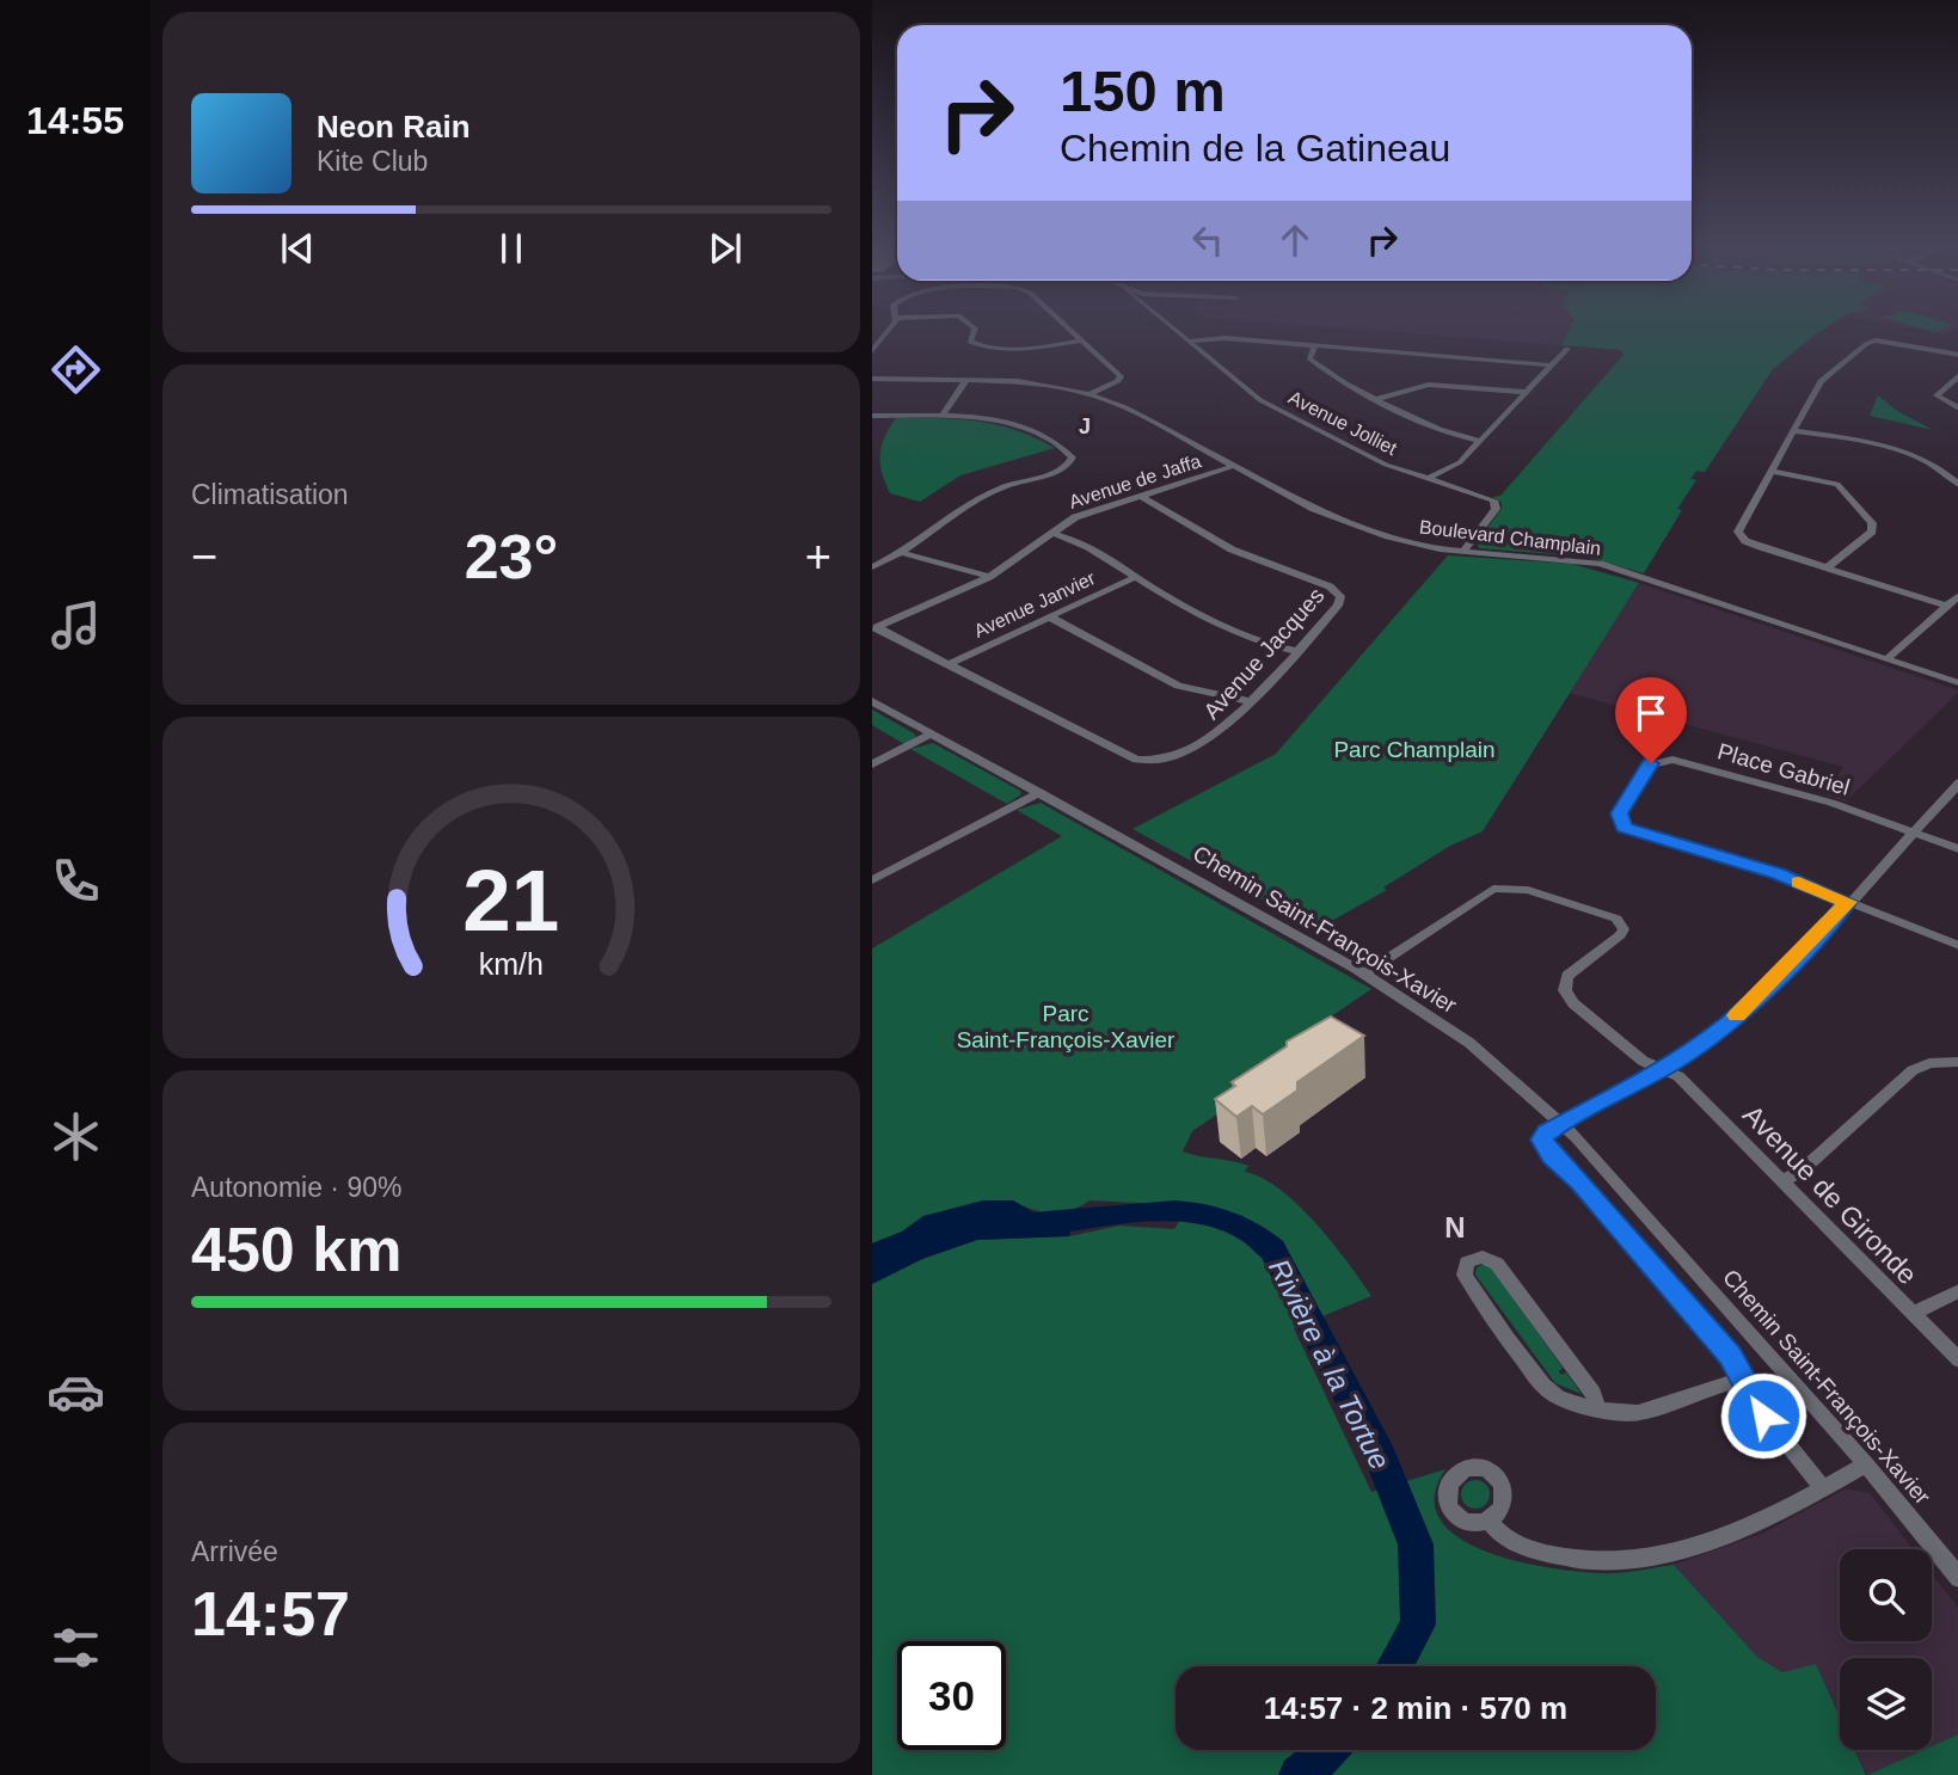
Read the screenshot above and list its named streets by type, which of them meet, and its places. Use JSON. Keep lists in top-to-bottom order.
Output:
{
  "streets": {
    "street": [
      "Avenue Jolliet",
      "Avenue de Jaffa",
      "Boulevard Champlain",
      "Avenue Janvier",
      "Avenue Jacques",
      "Place Gabriel",
      "Chemin Saint-François-Xavier",
      "Avenue de Gironde"
    ]
  },
  "crossings": [
    ["Avenue Jolliet", "Boulevard Champlain"],
    ["Avenue de Jaffa", "Boulevard Champlain"],
    ["Avenue de Jaffa", "Avenue Jacques"],
    ["Avenue Janvier", "Avenue Jacques"],
    ["Chemin Saint-François-Xavier", "Avenue de Gironde"]
  ],
  "districts": ["J", "N"],
  "water": ["Rivière à la Tortue"],
  "parks": ["Parc Champlain", "Parc Saint-François-Xavier"],
  "page": {
    "tabs": "14:55",
    "turn": ["150 m", "Chemin de la Gatineau"],
    "song": ["Neon Rain", "Kite Club"],
    "tile": [
      "Climatisation",
      ["Autonomie · 90%", "450 km"],
      ["Arrivée", "14:57"]
    ],
    "heat": ["−", "23°", "+"],
    "limit": "30",
    "trip": "14:57 · 2 min · 570 m",
    "gauge": ["21", "km/h"]
  }
}
